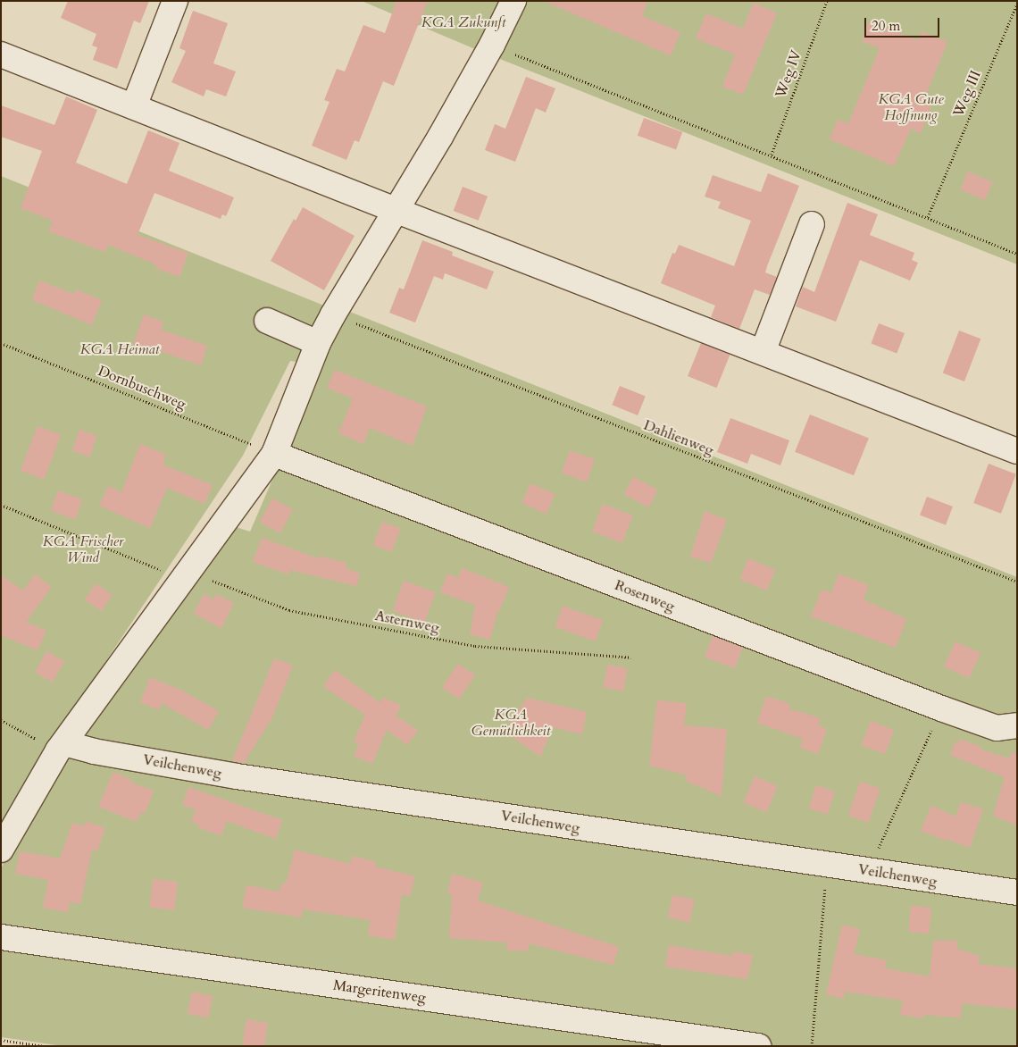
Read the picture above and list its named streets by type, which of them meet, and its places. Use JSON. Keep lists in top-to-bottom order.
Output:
{
  "streets": {
    "street": ["Rosenweg", "Veilchenweg", "Margeritenweg"],
    "path": [
      "Weg IV",
      "Weg III",
      "Dornbuschweg",
      "Dahlienweg",
      "Asternweg"
    ]
  },
  "crossings": [
    ["Dornbuschweg", "Rosenweg"]
  ],
  "parks": [
    "KGA Zukunft",
    "KGA Gute Hoffnung",
    "KGA Heimat",
    "KGA Frischer Wind",
    "KGA Gemütlichkeit"
  ],
  "scale_bar": "20 m"
}
